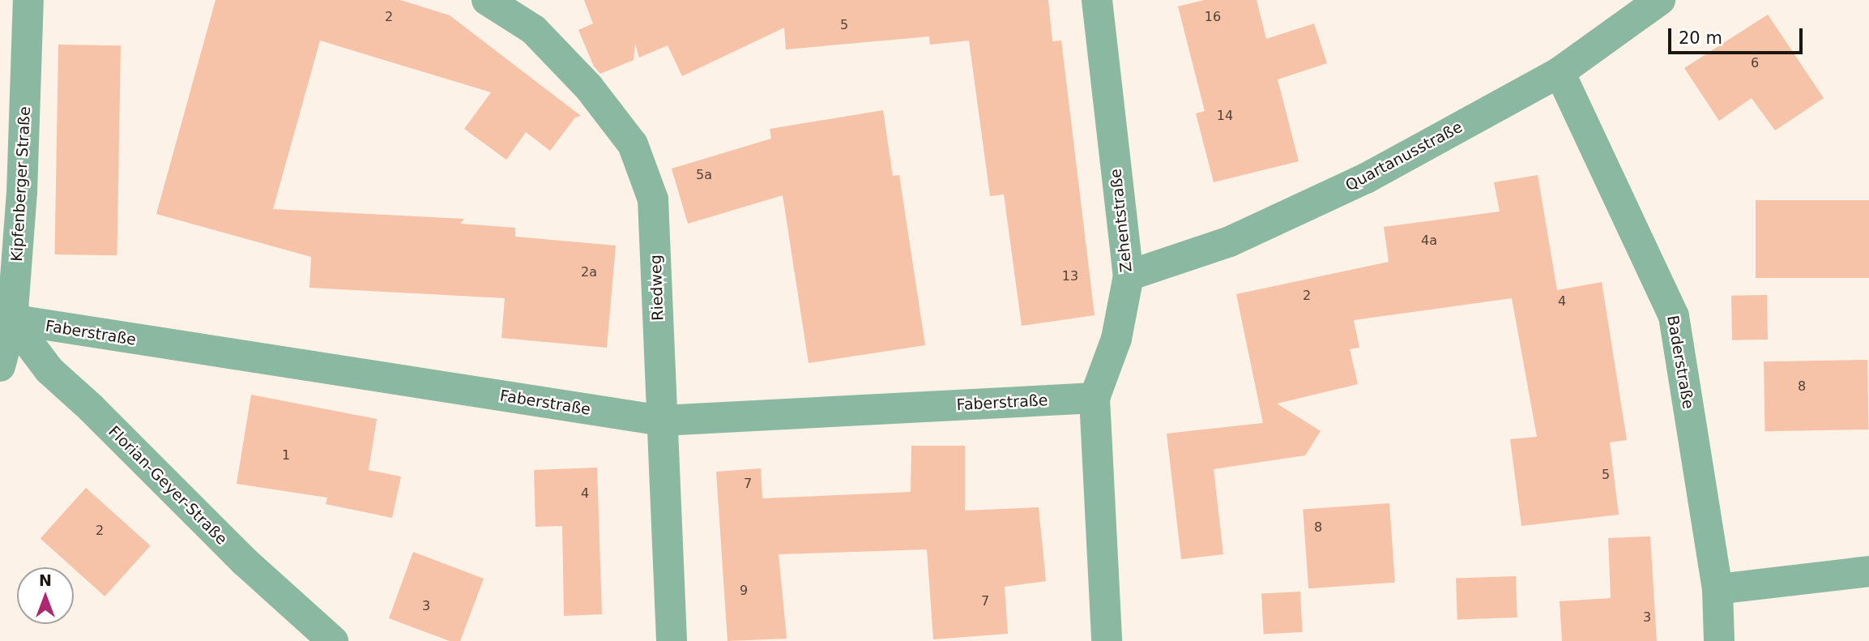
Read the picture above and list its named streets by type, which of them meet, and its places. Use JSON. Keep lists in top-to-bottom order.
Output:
{
  "streets": {
    "street": [
      "Quartanusstraße",
      "Kipfenberger Straße",
      "Zehentstraße",
      "Riedweg",
      "Faberstraße",
      "Baderstraße",
      "Florian-Geyer-Straße"
    ]
  },
  "crossings": [
    ["Quartanusstraße", "Zehentstraße"],
    ["Quartanusstraße", "Baderstraße"],
    ["Kipfenberger Straße", "Faberstraße"],
    ["Kipfenberger Straße", "Florian-Geyer-Straße"],
    ["Zehentstraße", "Faberstraße"],
    ["Riedweg", "Faberstraße"],
    ["Faberstraße", "Florian-Geyer-Straße"]
  ],
  "house_numbers": [
    "2",
    "16",
    "5",
    "6",
    "14",
    "5a",
    "4a",
    "2a",
    "13",
    "2",
    "4",
    "8",
    "1",
    "5",
    "7",
    "4",
    "8",
    "2",
    "9",
    "7",
    "3",
    "3"
  ],
  "scale_bar": "20 m",
  "north": "top"
}
